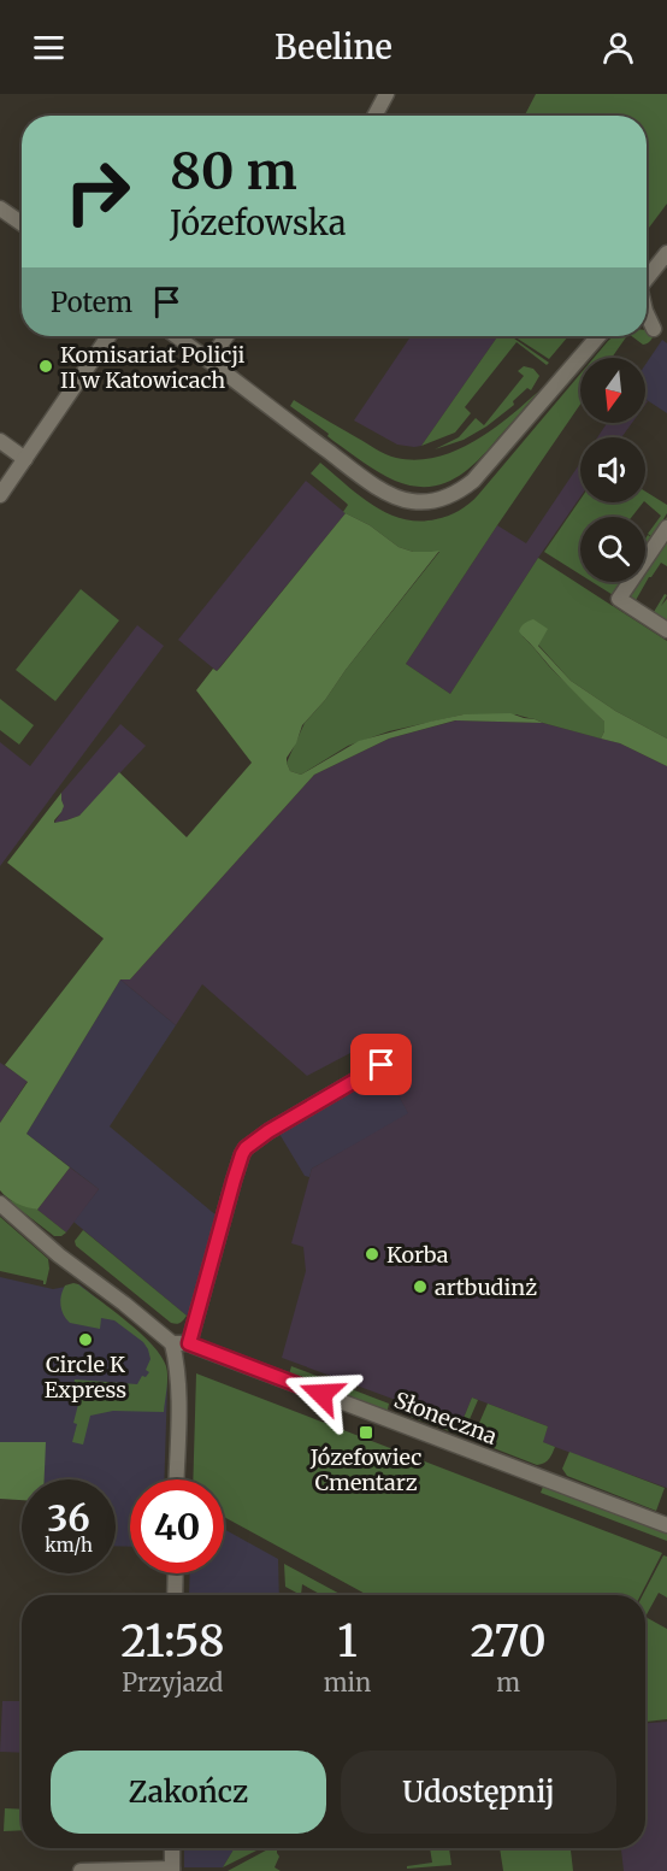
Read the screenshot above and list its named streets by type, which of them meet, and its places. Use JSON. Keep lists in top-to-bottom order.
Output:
{
  "streets": {
    "street": ["Słoneczna"]
  },
  "places": {
    "other": [
      "Komisariat Policji II w Katowicach",
      "Korba",
      "artbudinż",
      "Circle K Express"
    ],
    "transit": ["Józefowiec Cmentarz"]
  },
  "north": "bottom",
  "page": {
    "header": "Beeline",
    "turn": ["80 m", "Józefowska"],
    "then": "Potem",
    "speed": "36 km/h",
    "limit": "40",
    "eta": [
      "21:58",
      "Przyjazd",
      "1",
      "min",
      "270",
      "m"
    ],
    "buttons": ["Zakończ", "Udostępnij"]
  }
}
